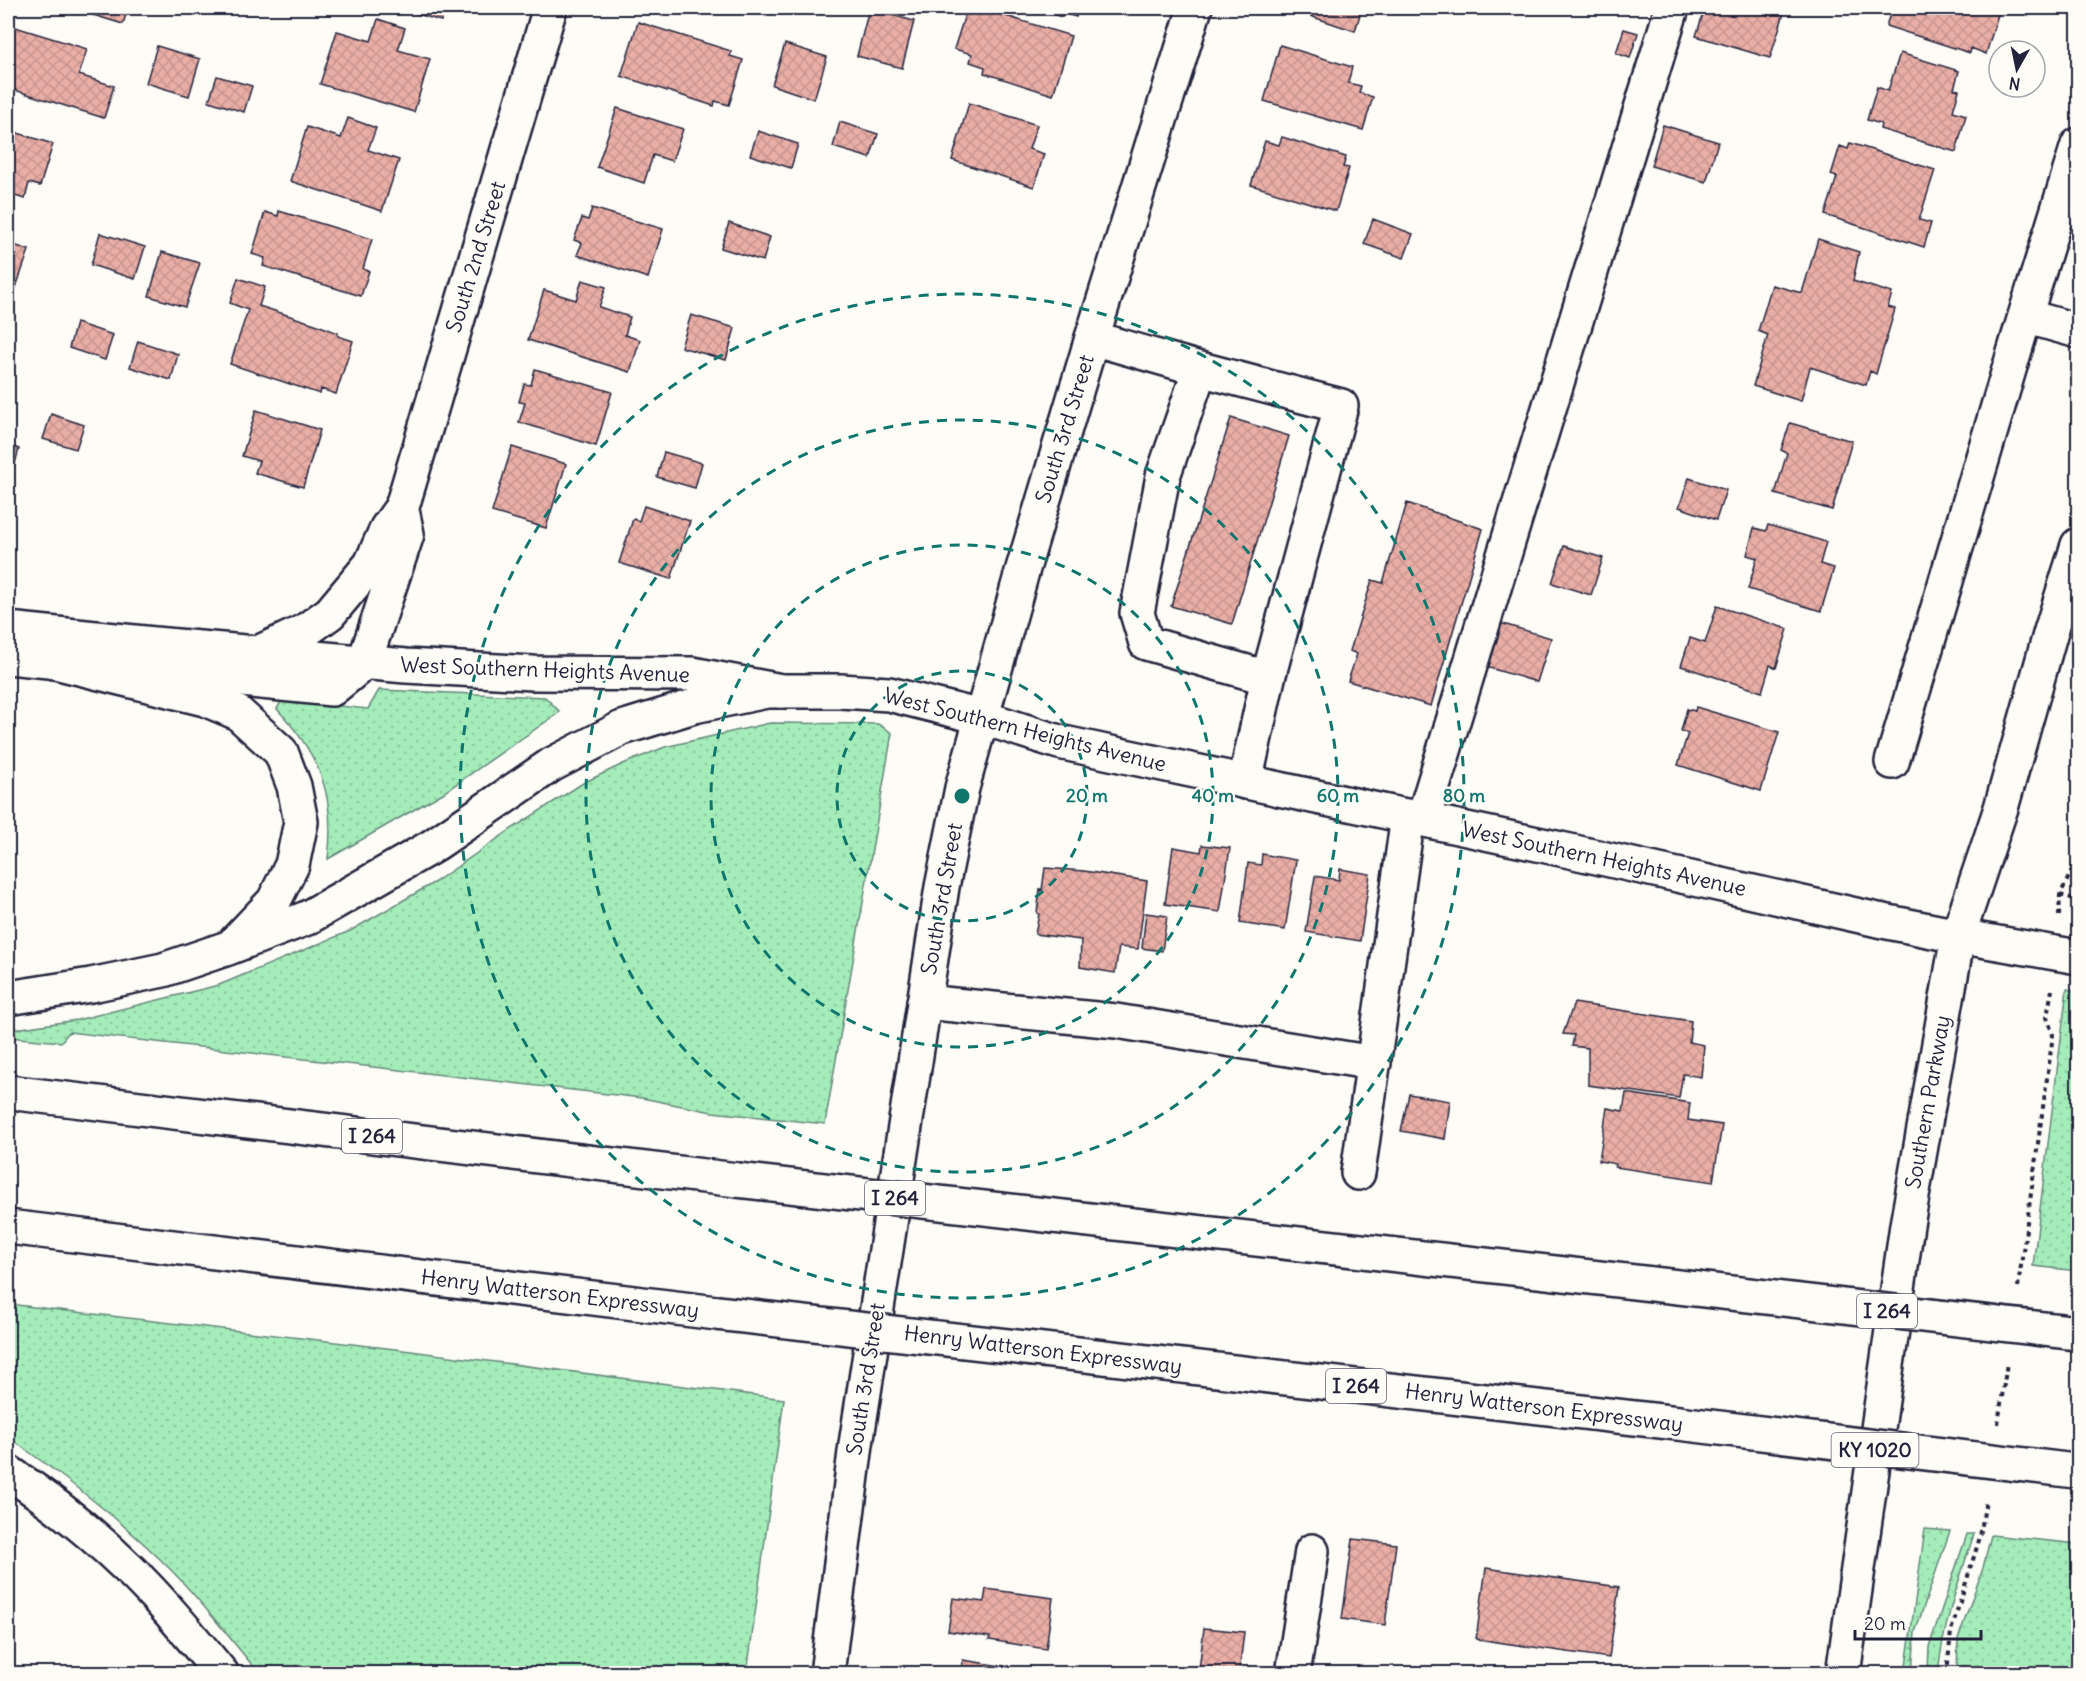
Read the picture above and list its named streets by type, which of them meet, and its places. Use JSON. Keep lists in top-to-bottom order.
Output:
{
  "streets": {
    "main road": [
      "South 2nd Street",
      "South 3rd Street",
      "West Southern Heights Avenue",
      "Southern Parkway",
      "I 264",
      "Henry Watterson Expressway",
      "KY 1020"
    ]
  },
  "crossings": [
    ["South 2nd Street", "West Southern Heights Avenue"],
    ["South 3rd Street", "West Southern Heights Avenue"],
    ["West Southern Heights Avenue", "Southern Parkway"]
  ],
  "scale_bar": "20 m",
  "north": "bottom",
  "rings": [
    "20 m",
    "40 m",
    "60 m",
    "80 m"
  ]
}
